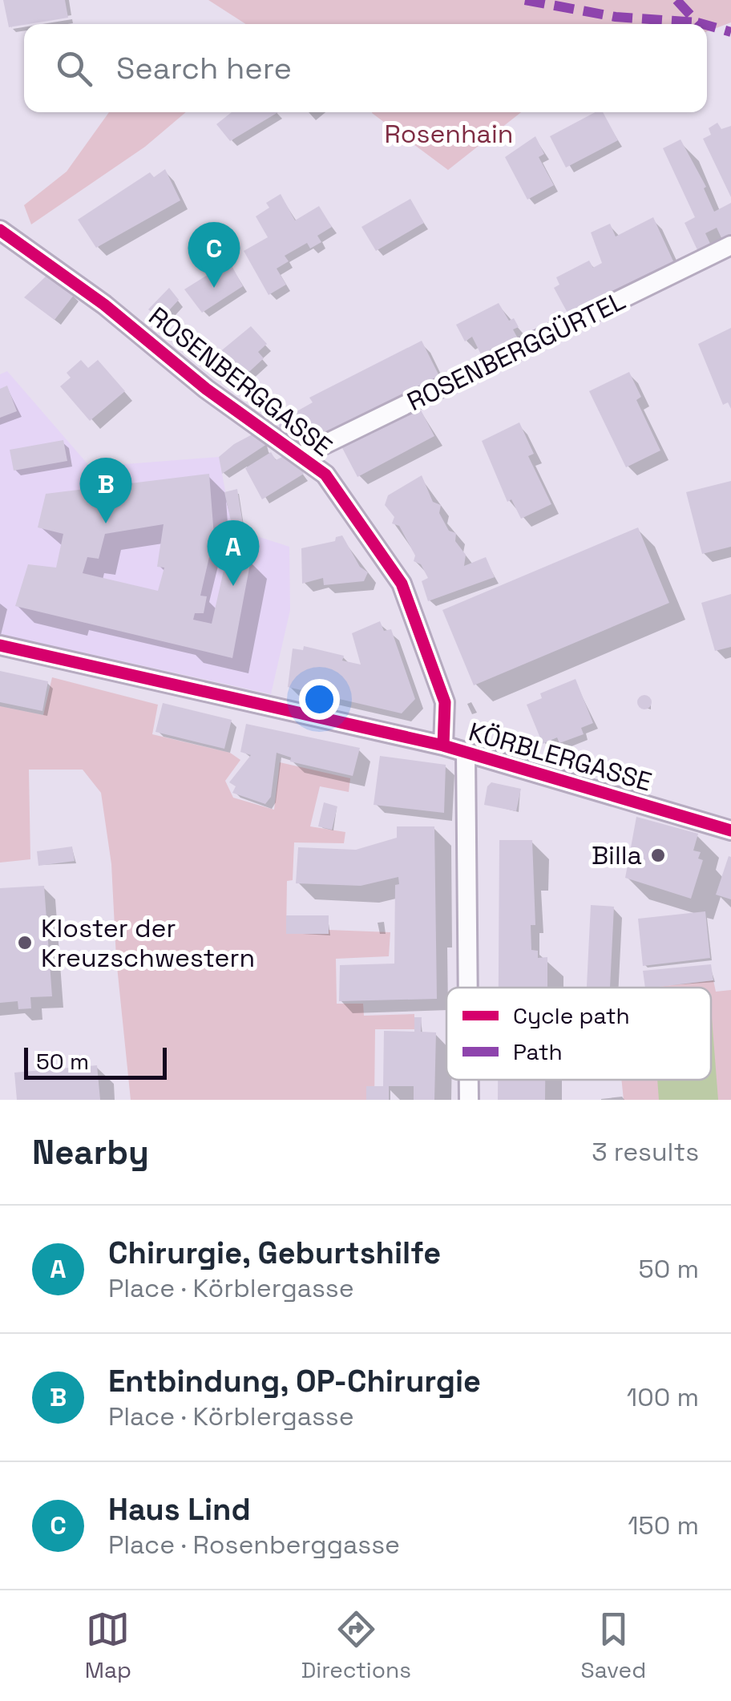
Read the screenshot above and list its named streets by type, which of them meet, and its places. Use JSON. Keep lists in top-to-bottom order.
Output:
{
  "streets": {
    "street": ["ROSENBERGGÜRTEL", "ROSENBERGGASSE", "KÖRBLERGASSE"]
  },
  "crossings": [
    ["ROSENBERGGÜRTEL", "ROSENBERGGASSE"],
    ["ROSENBERGGASSE", "KÖRBLERGASSE"]
  ],
  "parks": ["Rosenhain"],
  "places": ["Billa", "Kloster der Kreuzschwestern"],
  "legend": ["Cycle path", "Path"],
  "scale_bar": "50 m",
  "page": {
    "search": "Search here",
    "pins": ["C", "B", "A"],
    "scale": "50 m",
    "heading": ["Nearby", "3 results"],
    "list": [
      {
        "mark": "A",
        "name": "Chirurgie, Geburtshilfe",
        "note": "Place · Körblergasse",
        "value": "50 m"
      },
      {
        "mark": "B",
        "name": "Entbindung, OP-Chirurgie",
        "note": "Place · Körblergasse",
        "value": "100 m"
      },
      {
        "mark": "C",
        "name": "Haus Lind",
        "note": "Place · Rosenberggasse",
        "value": "150 m"
      }
    ],
    "nav": ["Map", "Directions", "Saved"]
  }
}
